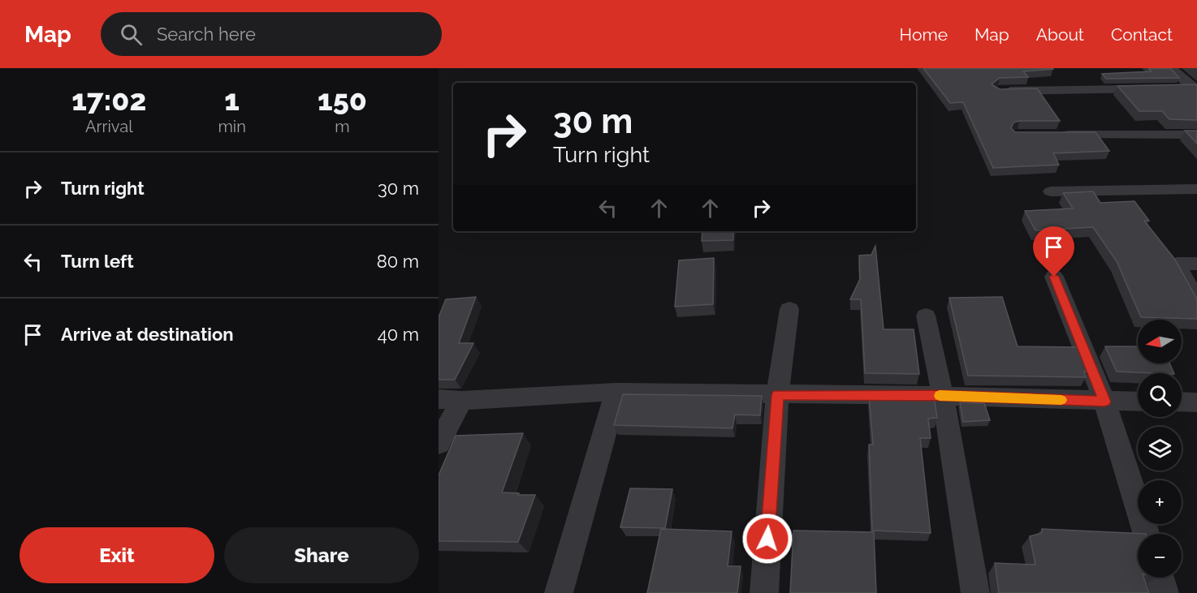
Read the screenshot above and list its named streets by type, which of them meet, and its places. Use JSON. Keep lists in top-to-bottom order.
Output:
{
  "north": "left",
  "page": {
    "header": "Map",
    "search": "Search here",
    "nav": [
      "Home",
      "Map",
      "About",
      "Contact"
    ],
    "eta": [
      "17:02",
      "Arrival",
      "1",
      "min",
      "150",
      "m"
    ],
    "turn": ["30 m", "Turn right"],
    "list": [
      {
        "name": "Turn right",
        "value": "30 m"
      },
      {
        "name": "Turn left",
        "value": "80 m"
      },
      {
        "name": "Arrive at destination",
        "value": "40 m"
      }
    ],
    "map_buttons": ["+", "−"],
    "buttons": ["Exit", "Share"]
  }
}
